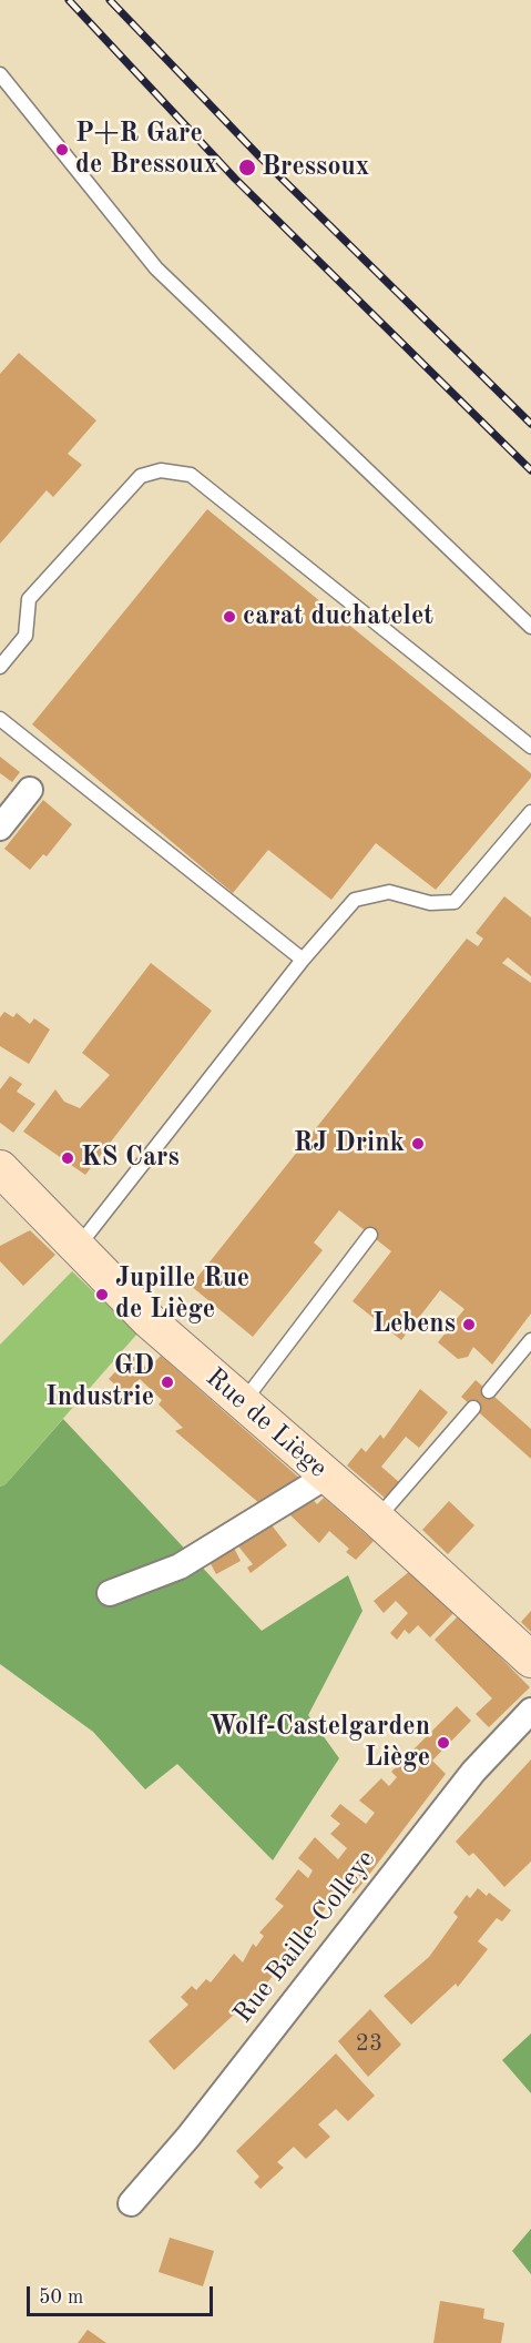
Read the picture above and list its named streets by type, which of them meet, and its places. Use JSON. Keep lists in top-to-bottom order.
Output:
{
  "streets": {
    "main road": ["Rue de Liège"],
    "street": ["Rue Baille-Colleye"]
  },
  "places": [
    "P+R Gare de Bressoux",
    "Bressoux",
    "carat duchatelet",
    "RJ Drink",
    "KS Cars",
    "Jupille Rue de Liège",
    "Lebens",
    "GD Industrie",
    "Wolf-Castelgarden Liège"
  ],
  "house_numbers": ["23"],
  "scale_bar": "50 m"
}
